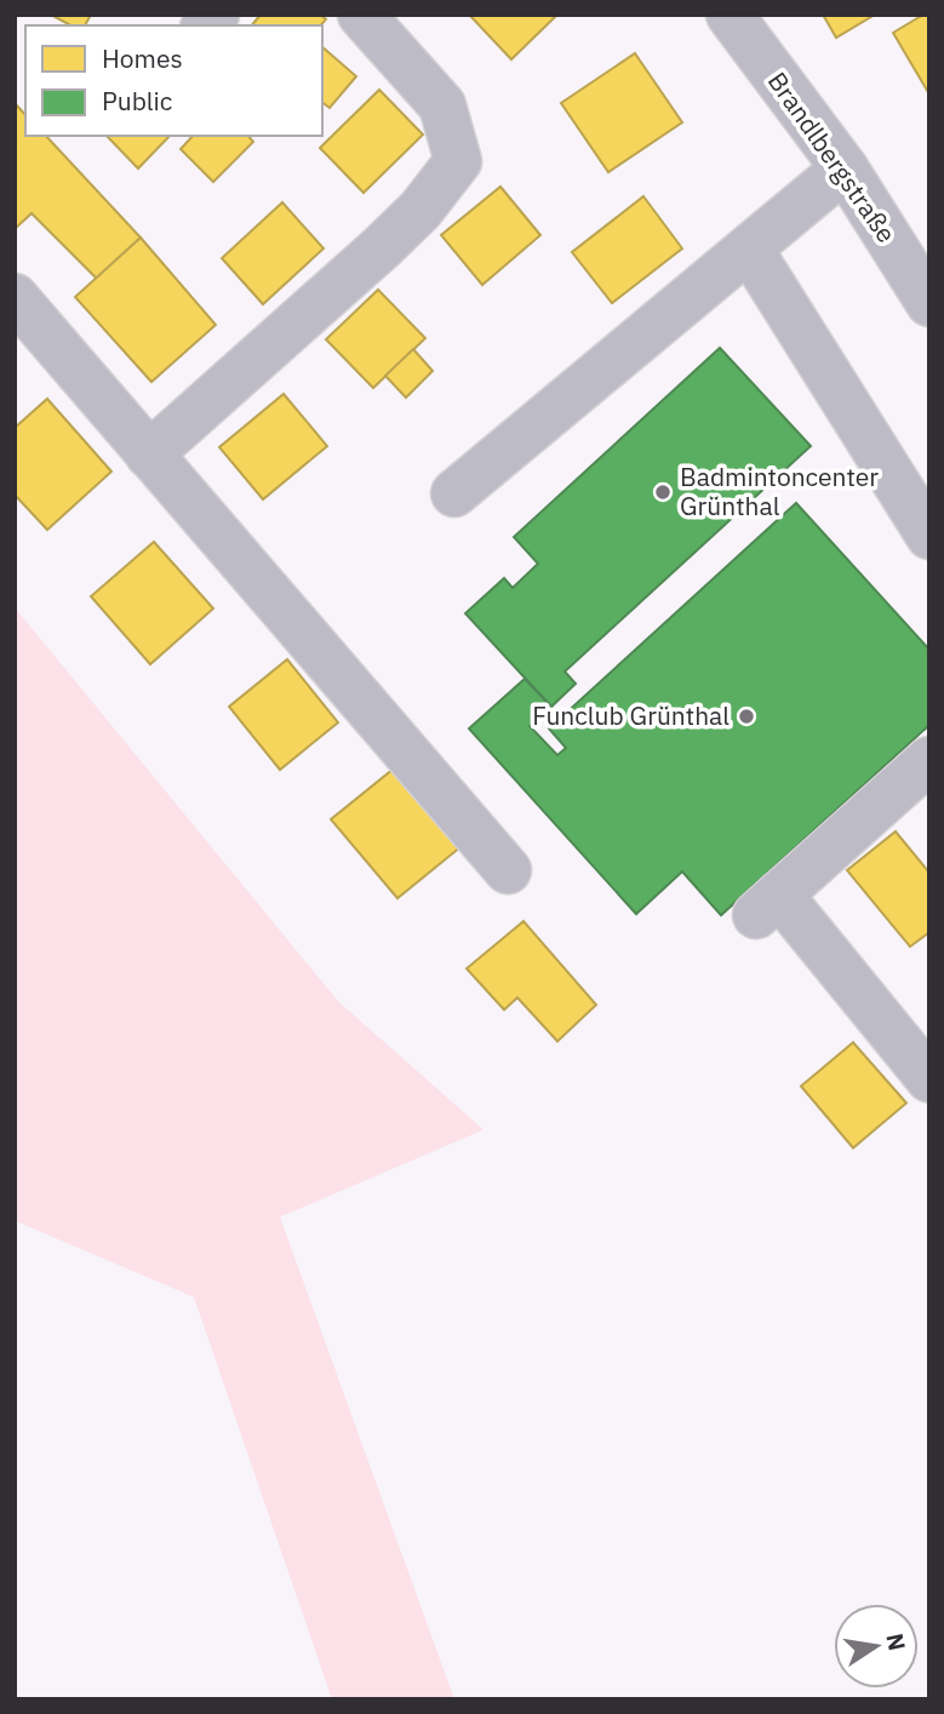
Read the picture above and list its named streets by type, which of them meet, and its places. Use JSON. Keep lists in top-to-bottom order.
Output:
{
  "streets": {
    "street": ["Brandlbergstraße"]
  },
  "places": ["Badmintoncenter Grünthal", "Funclub Grünthal"],
  "legend": ["Homes", "Public"],
  "north": "right"
}
